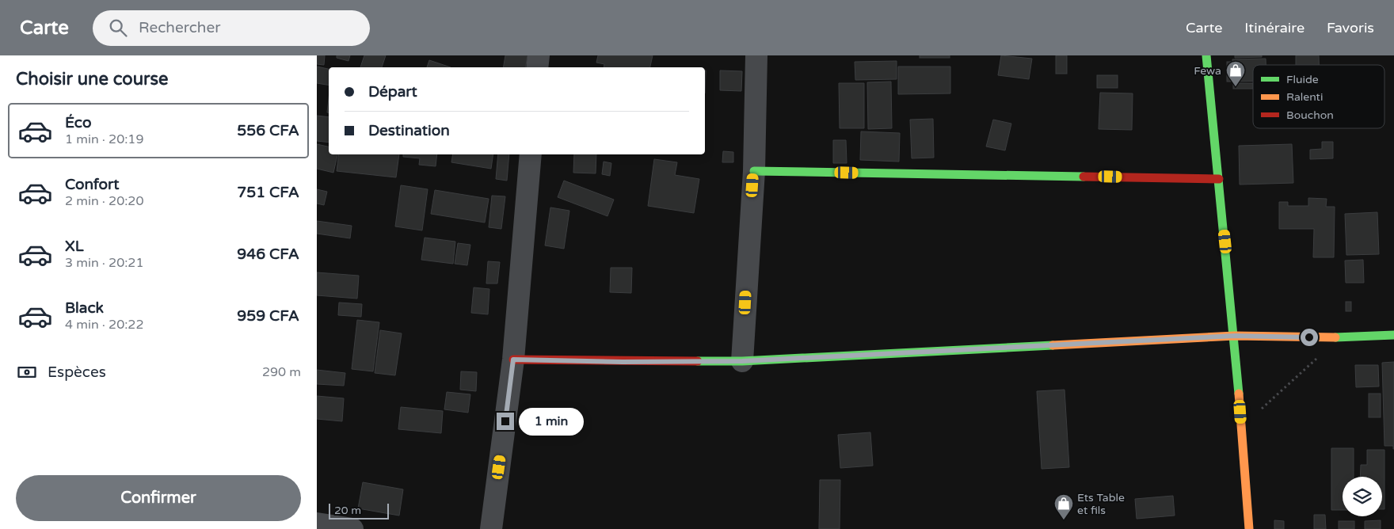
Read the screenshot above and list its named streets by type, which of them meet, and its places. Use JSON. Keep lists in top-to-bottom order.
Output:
{
  "places": {
    "shop": ["Fewa", "Ets Table et fils"]
  },
  "legend": ["Fluide", "Ralenti", "Bouchon"],
  "scale_bar": "20 m",
  "page": {
    "header": "Carte",
    "search": "Rechercher",
    "nav": ["Carte", "Itinéraire", "Favoris"],
    "heading": "Choisir une course",
    "banner": ["Départ", "Destination"],
    "list": [
      {
        "name": "Éco",
        "note": "1 min · 20:19",
        "value": "556 CFA"
      },
      {
        "name": "Confort",
        "note": "2 min · 20:20",
        "value": "751 CFA"
      },
      {
        "name": "XL",
        "note": "3 min · 20:21",
        "value": "946 CFA"
      },
      {
        "name": "Black",
        "note": "4 min · 20:22",
        "value": "959 CFA"
      }
    ],
    "pay": ["Espèces", "290 m"],
    "bubble": "1 min",
    "buttons": "Confirmer",
    "scale": "20 m"
  }
}
